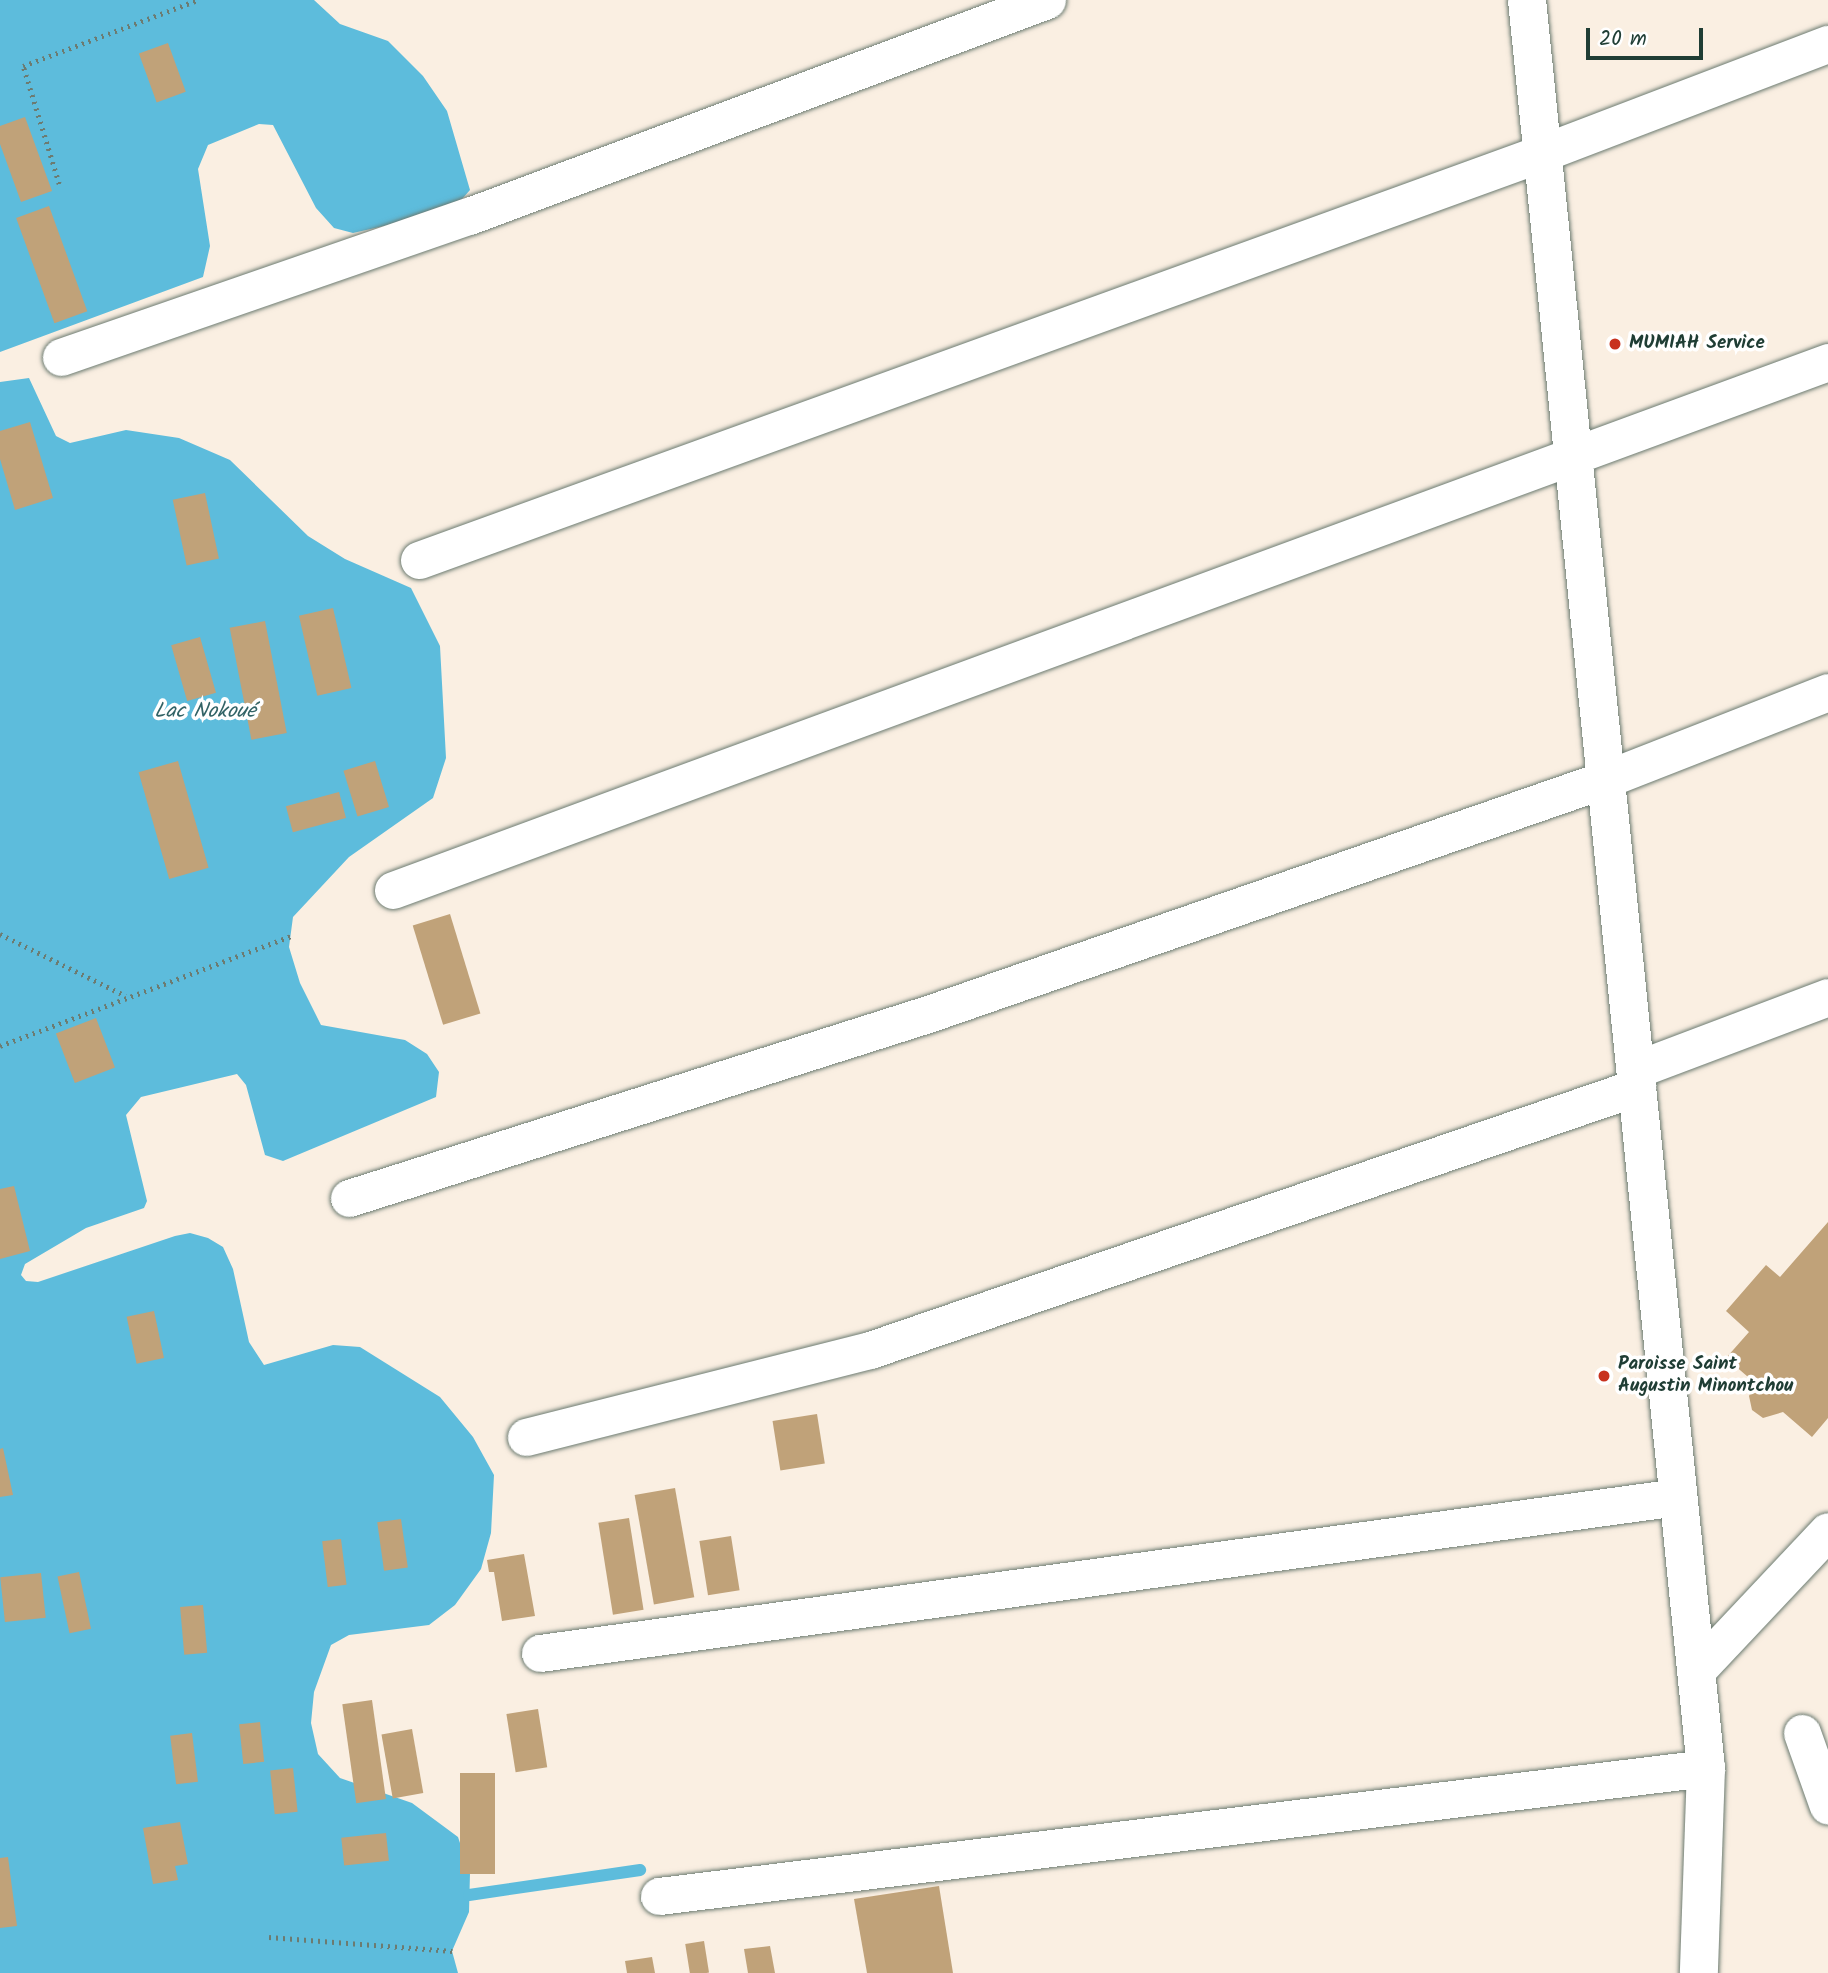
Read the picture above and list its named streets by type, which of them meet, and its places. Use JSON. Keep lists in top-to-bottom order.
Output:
{
  "water": ["Lac Nokoué"],
  "places": ["MUMIAH Service", "Paroisse Saint Augustin Minontchou"],
  "scale_bar": "20 m"
}
